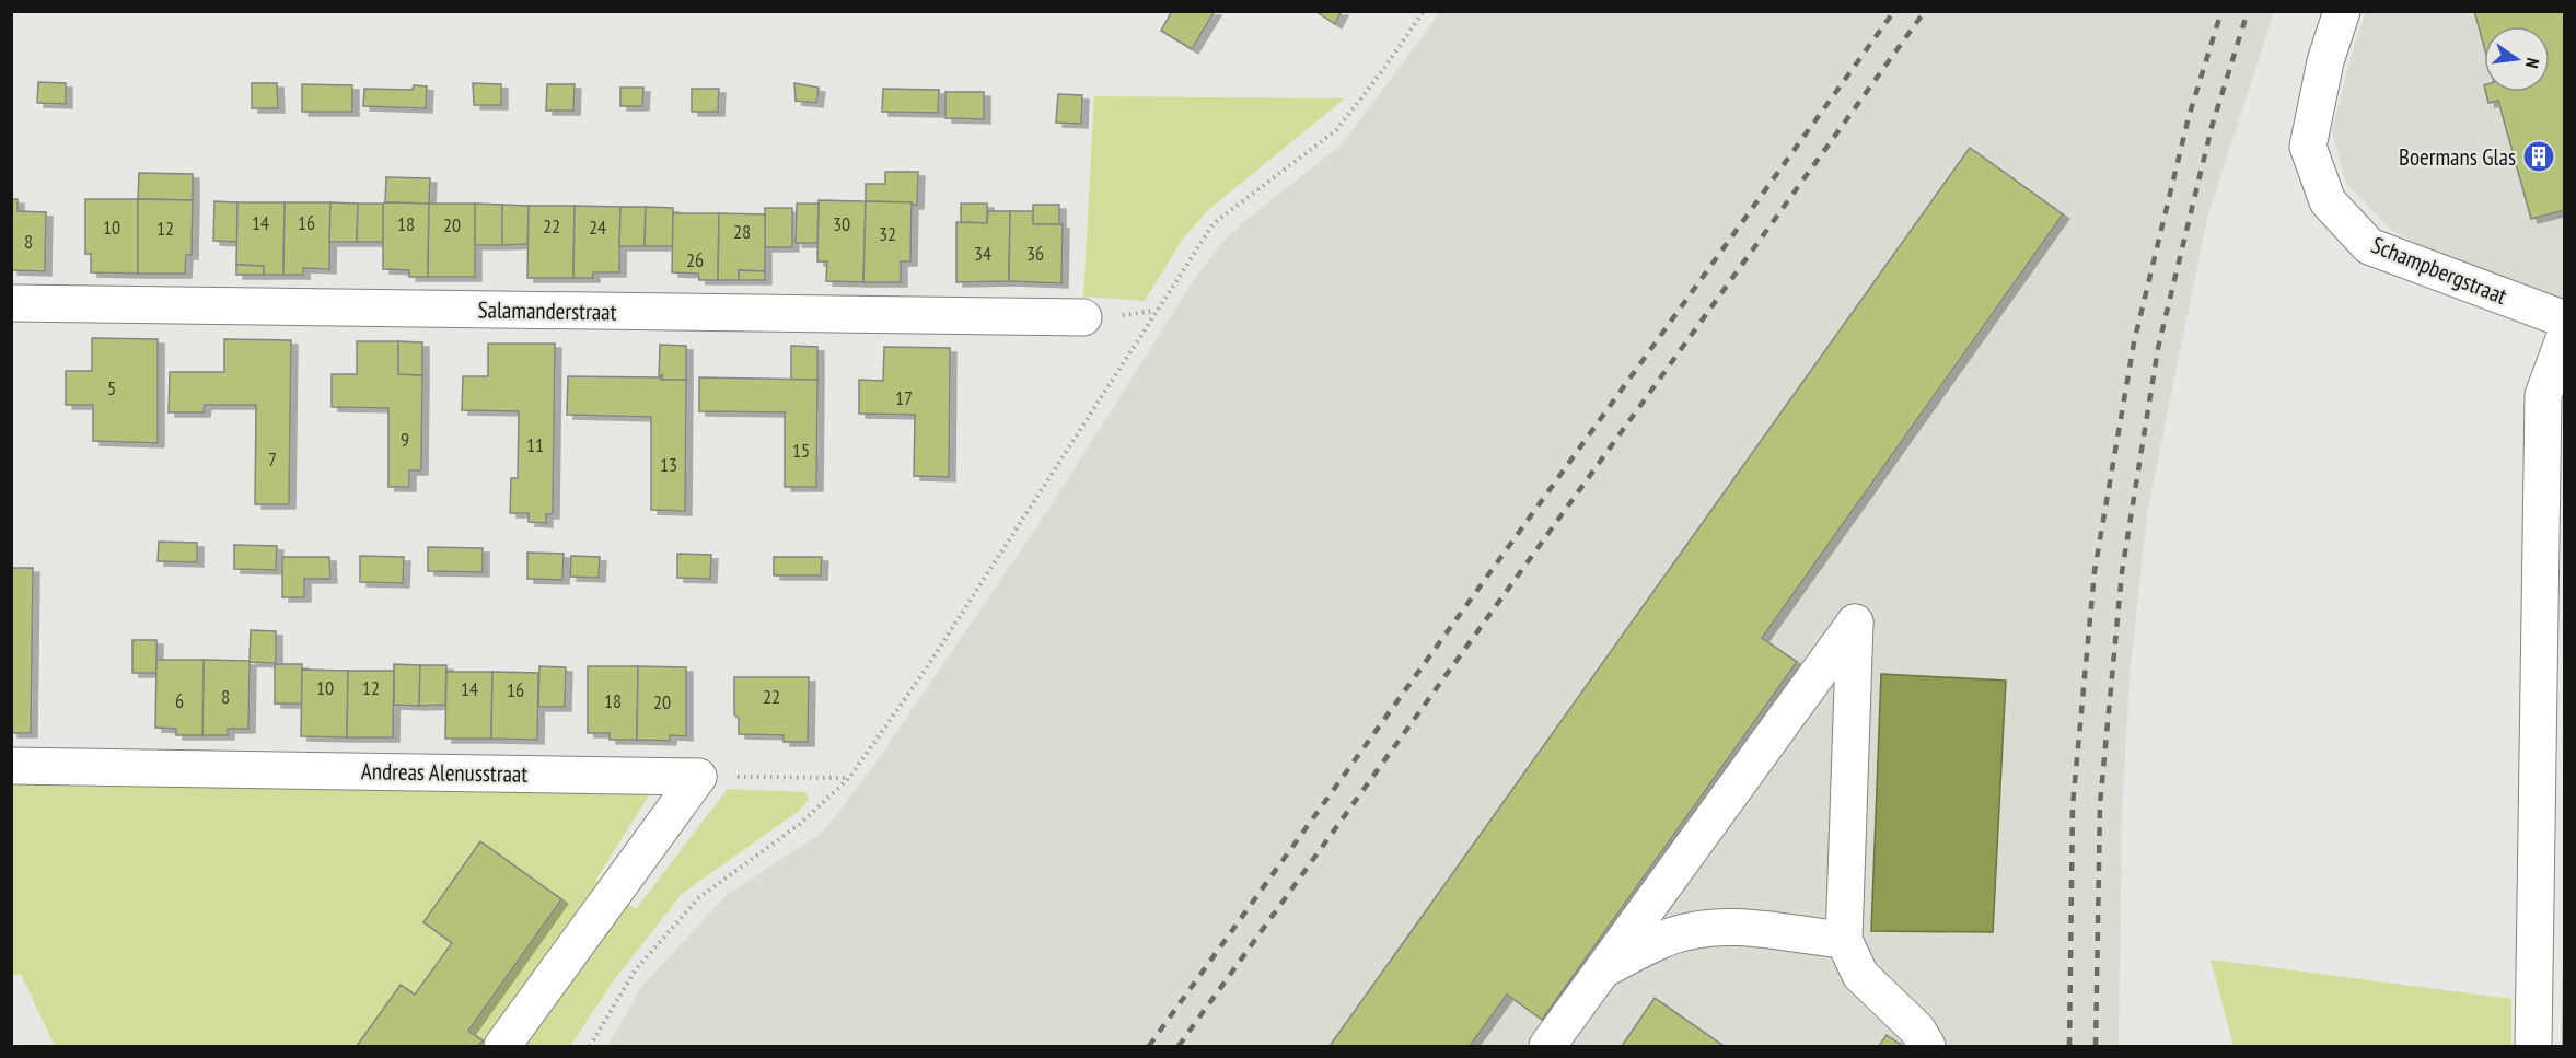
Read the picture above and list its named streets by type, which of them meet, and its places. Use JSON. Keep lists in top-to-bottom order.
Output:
{
  "streets": {
    "street": ["Schampbergstraat", "Salamanderstraat", "Andreas Alenusstraat"]
  },
  "places": {
    "building": ["Boermans Glas"]
  },
  "house_numbers": [
    "14",
    "16",
    "18",
    "30",
    "20",
    "22",
    "10",
    "24",
    "12",
    "28",
    "32",
    "8",
    "34",
    "36",
    "26",
    "5",
    "17",
    "9",
    "11",
    "15",
    "7",
    "13",
    "10",
    "12",
    "14",
    "16",
    "8",
    "22",
    "6",
    "18",
    "20"
  ],
  "north": "right"
}
